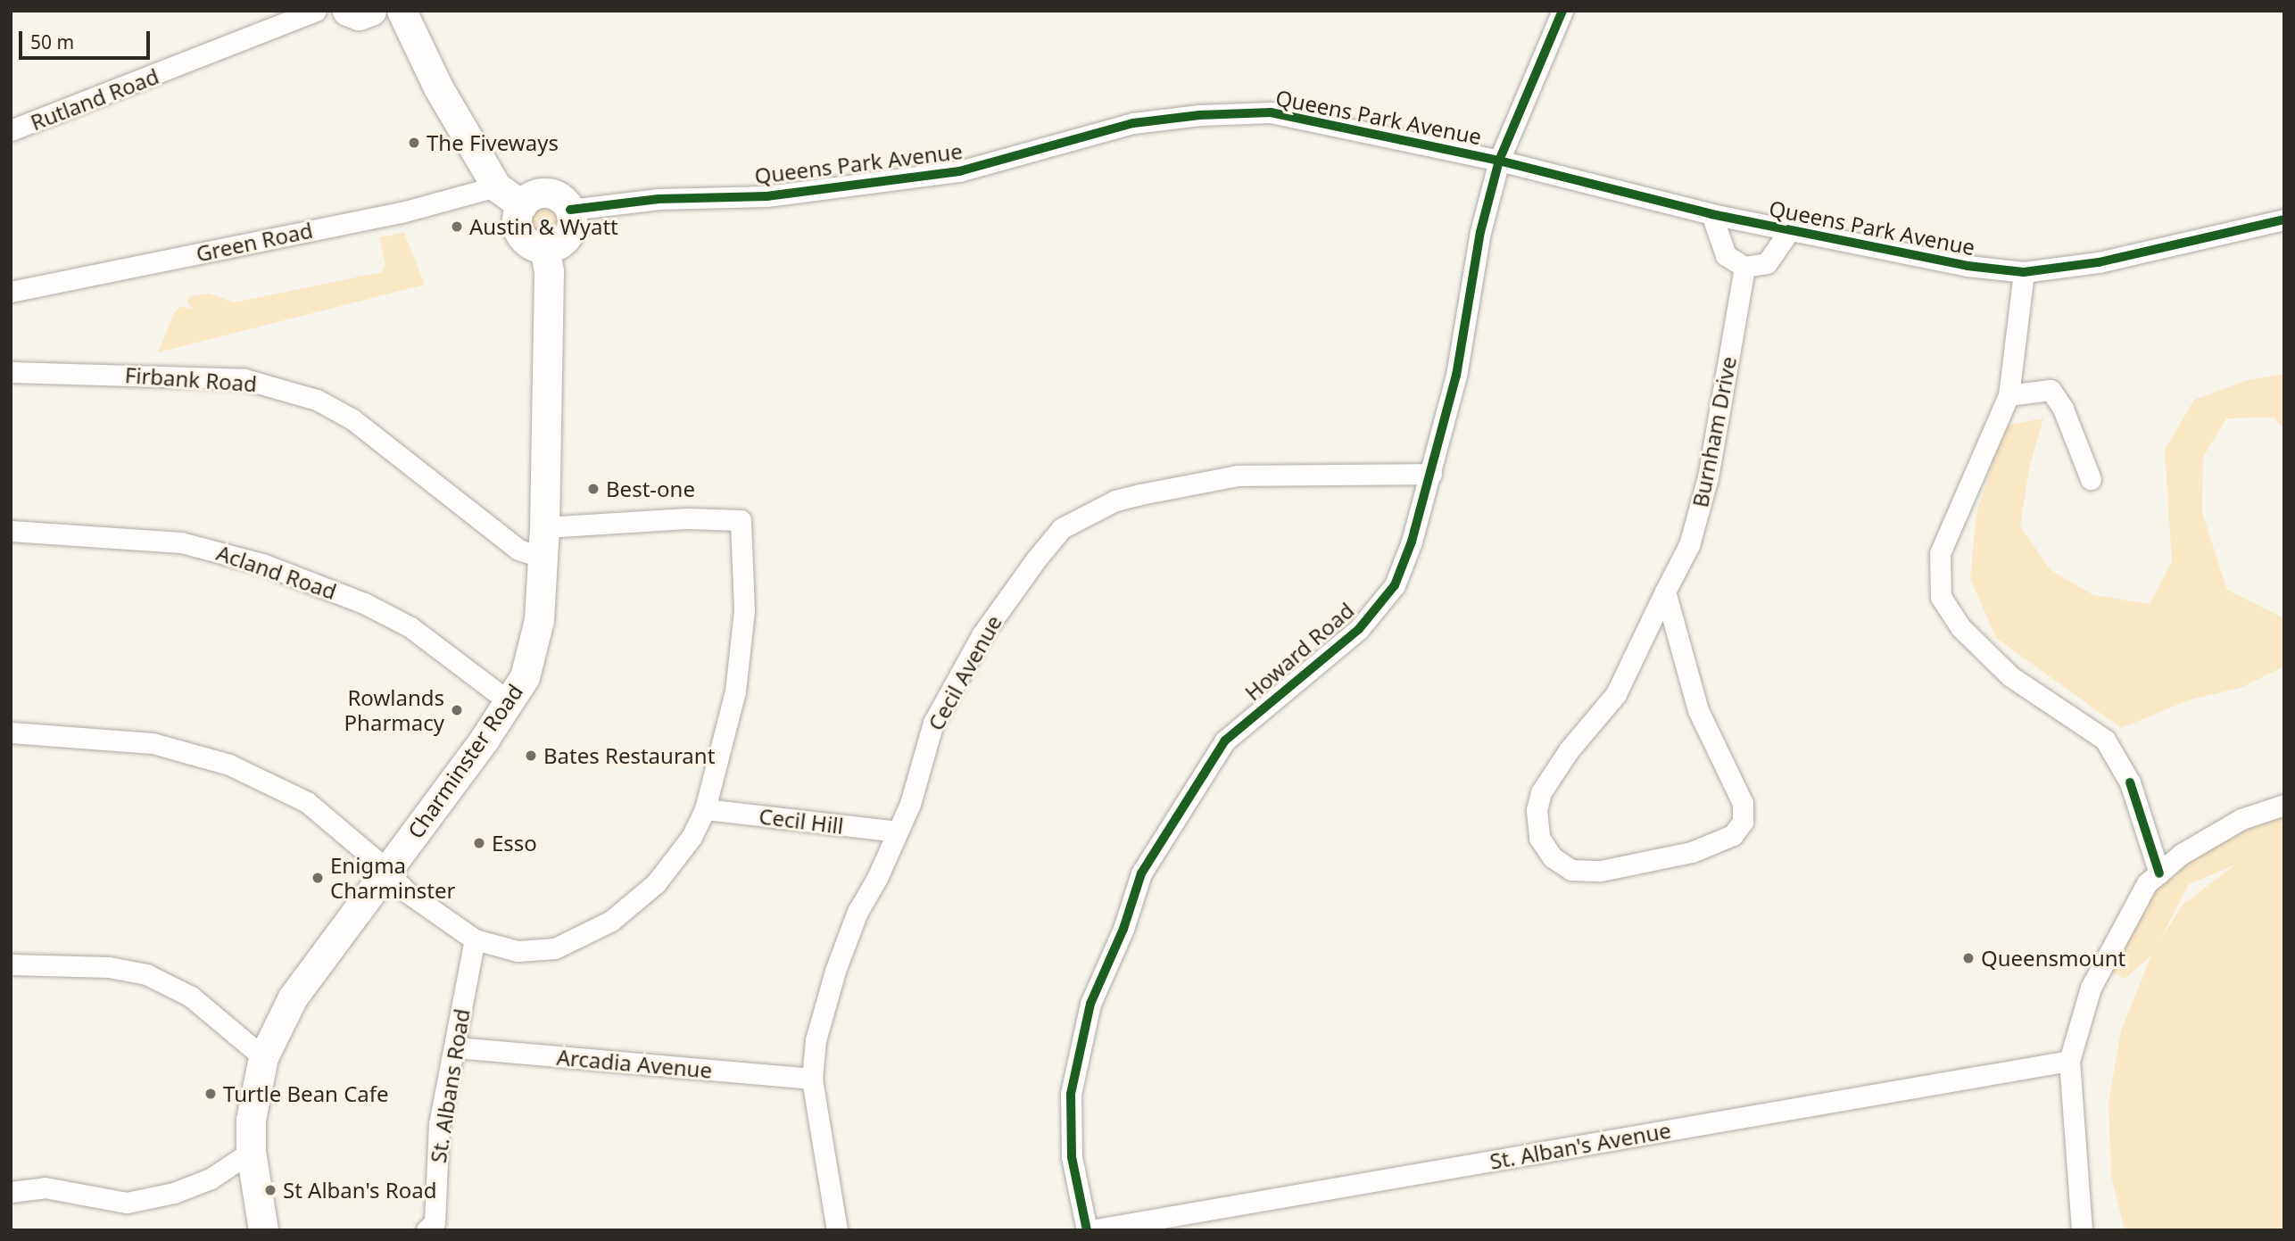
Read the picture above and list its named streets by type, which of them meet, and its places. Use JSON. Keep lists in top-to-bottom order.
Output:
{
  "streets": {
    "main road": ["Charminster Road"],
    "street": [
      "Rutland Road",
      "Queens Park Avenue",
      "Green Road",
      "Firbank Road",
      "Burnham Drive",
      "Acland Road",
      "Howard Road",
      "Cecil Avenue",
      "Cecil Hill",
      "Arcadia Avenue",
      "St. Albans Road",
      "St. Alban's Avenue"
    ]
  },
  "crossings": [
    ["Queens Park Avenue", "Howard Road"],
    ["Queens Park Avenue", "Charminster Road"],
    ["Firbank Road", "Charminster Road"],
    ["Acland Road", "Charminster Road"],
    ["Howard Road", "Cecil Avenue"],
    ["Howard Road", "St. Alban's Avenue"],
    ["Cecil Avenue", "Cecil Hill"],
    ["Cecil Avenue", "Arcadia Avenue"],
    ["Arcadia Avenue", "St. Albans Road"]
  ],
  "places": [
    "The Fiveways",
    "Austin & Wyatt",
    "Best-one",
    "Rowlands Pharmacy",
    "Bates Restaurant",
    "Esso",
    "Enigma Charminster",
    "Queensmount",
    "Turtle Bean Cafe",
    "St Alban's Road"
  ],
  "scale_bar": "50 m"
}
